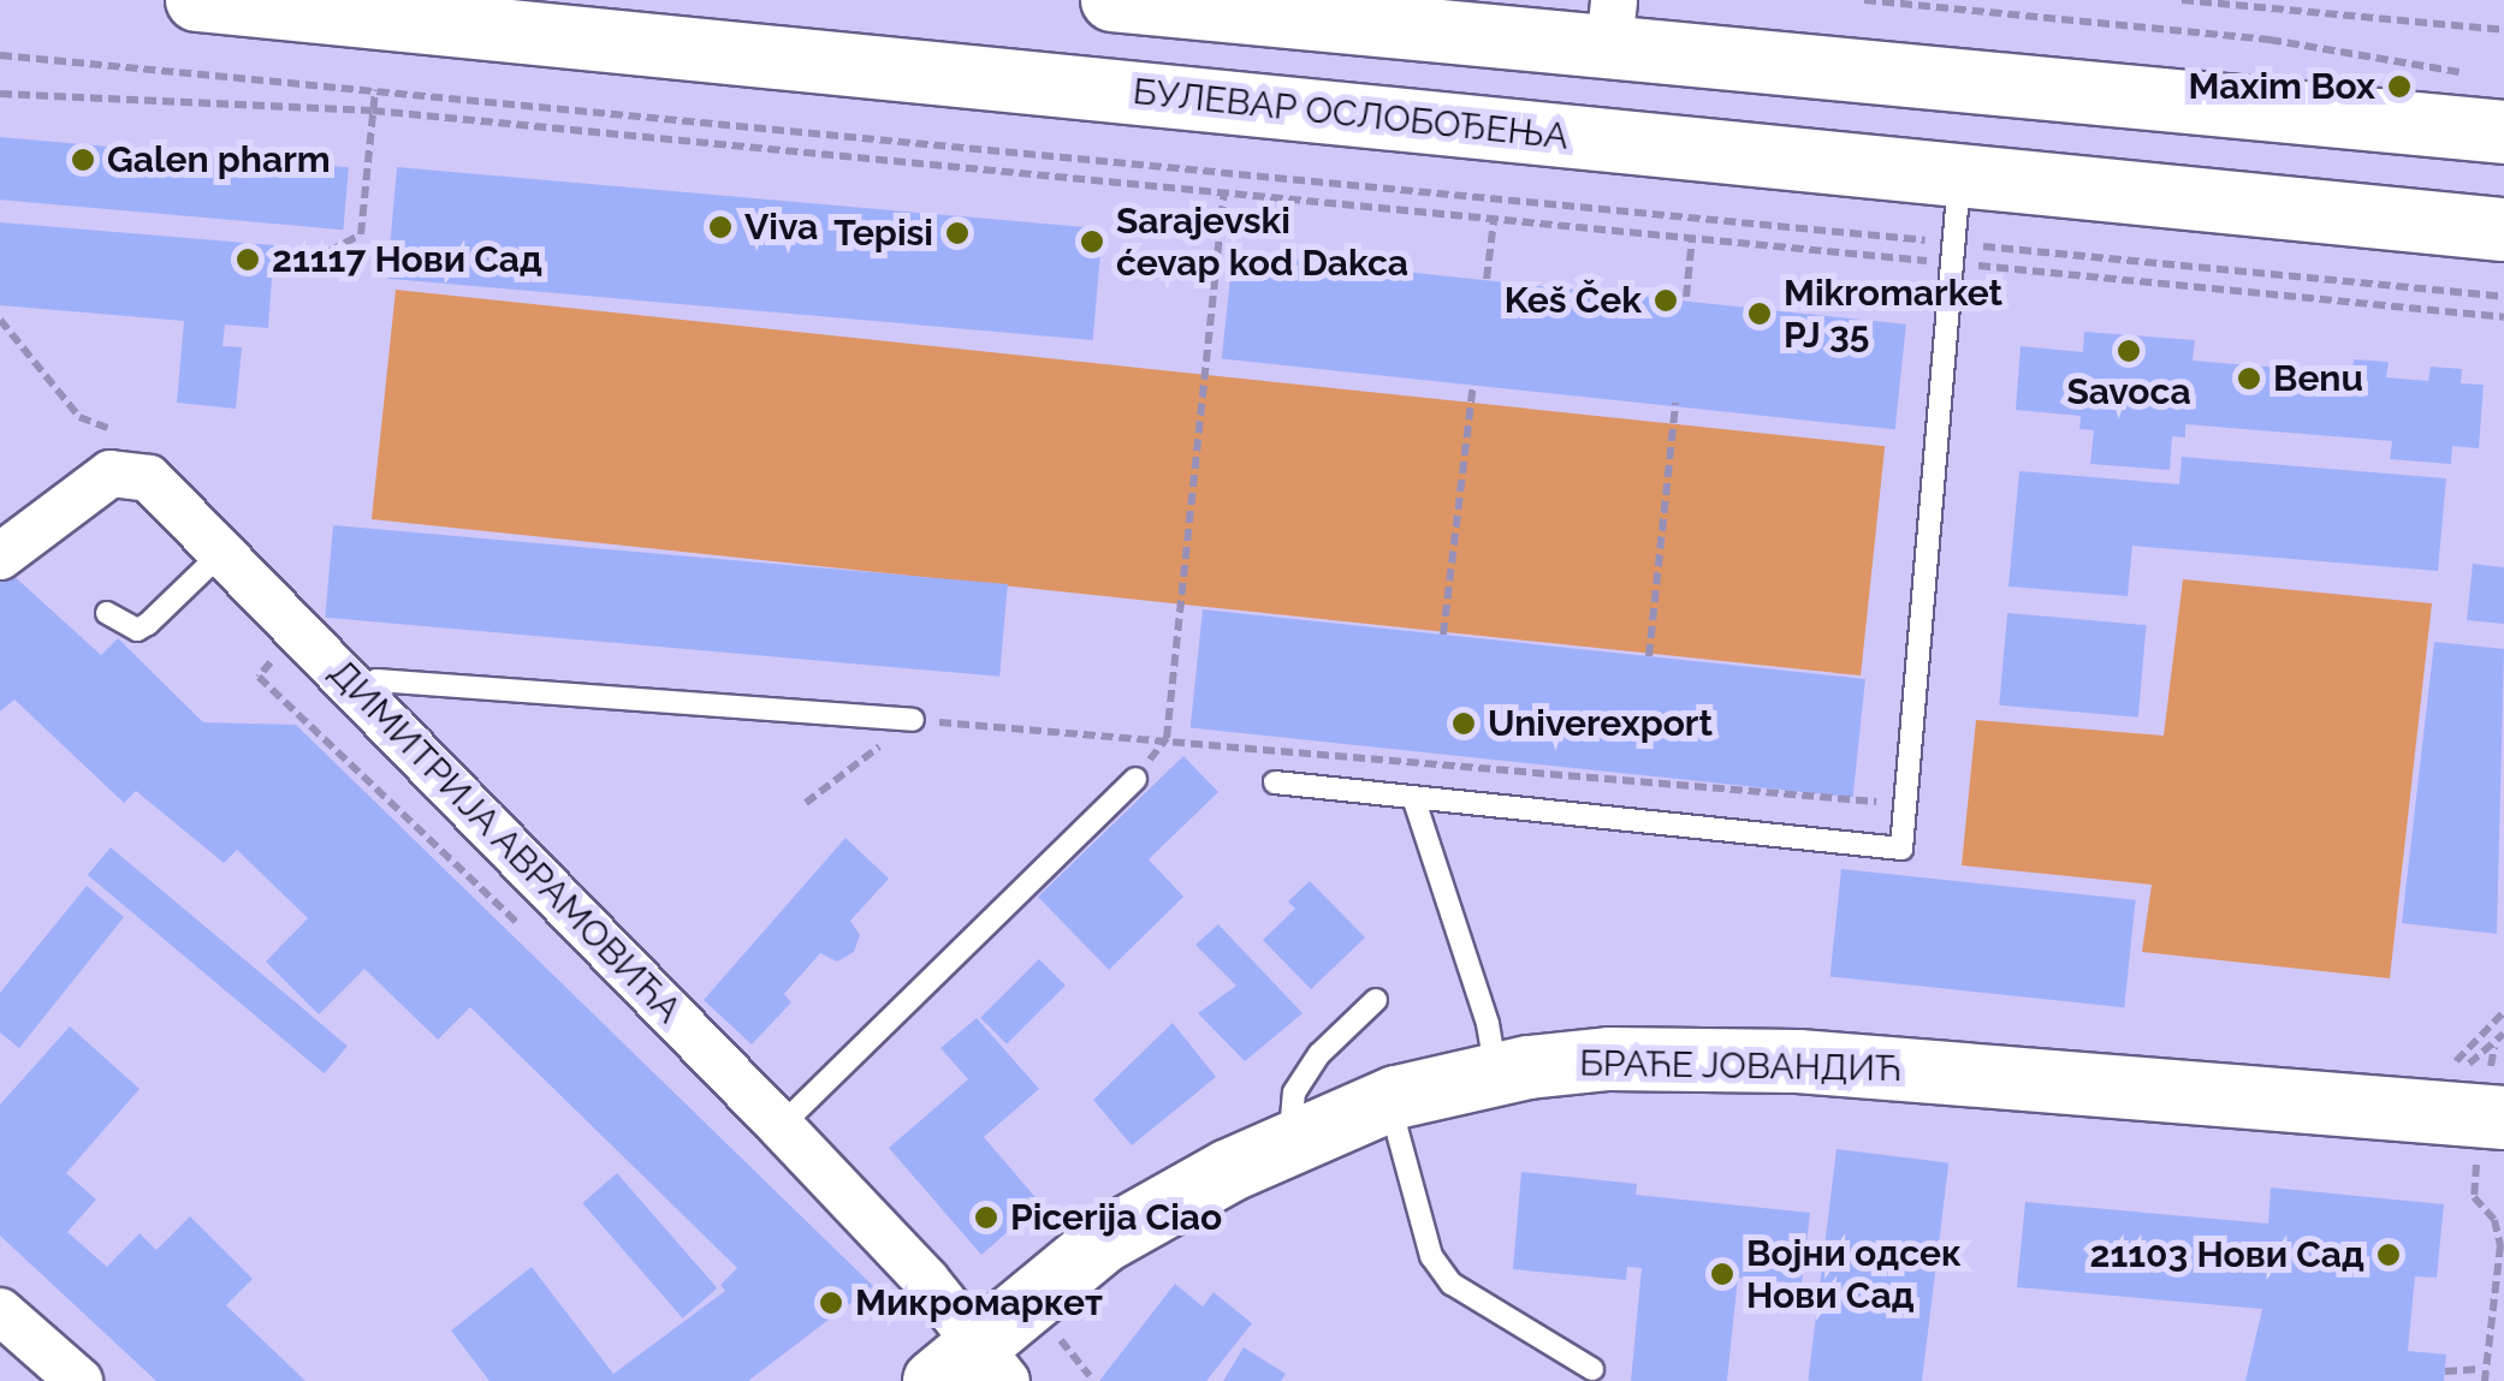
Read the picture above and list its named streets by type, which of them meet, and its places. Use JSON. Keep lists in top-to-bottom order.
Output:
{
  "streets": {
    "main road": ["БУЛЕВАР ОСЛОБОЂЕЊА", "БРАЋЕ ЈОВАНДИЋ"],
    "street": ["ДИМИТРИЈА АВРАМОВИЋА"]
  },
  "crossings": [
    ["ДИМИТРИЈА АВРАМОВИЋА", "БРАЋЕ ЈОВАНДИЋ"]
  ],
  "places": [
    "Maxim Box",
    "Galen pharm",
    "Viva",
    "Tepisi",
    "Sarajevski ćevap kod Dakca",
    "21117 Нови Сад",
    "Keš Ček",
    "Mikromarket PJ 35",
    "Savoca",
    "Benu",
    "Univerexport",
    "Picerija Ciao",
    "21103 Нови Сад",
    "Војни одсек Нови Сад",
    "Микромаркет"
  ]
}
